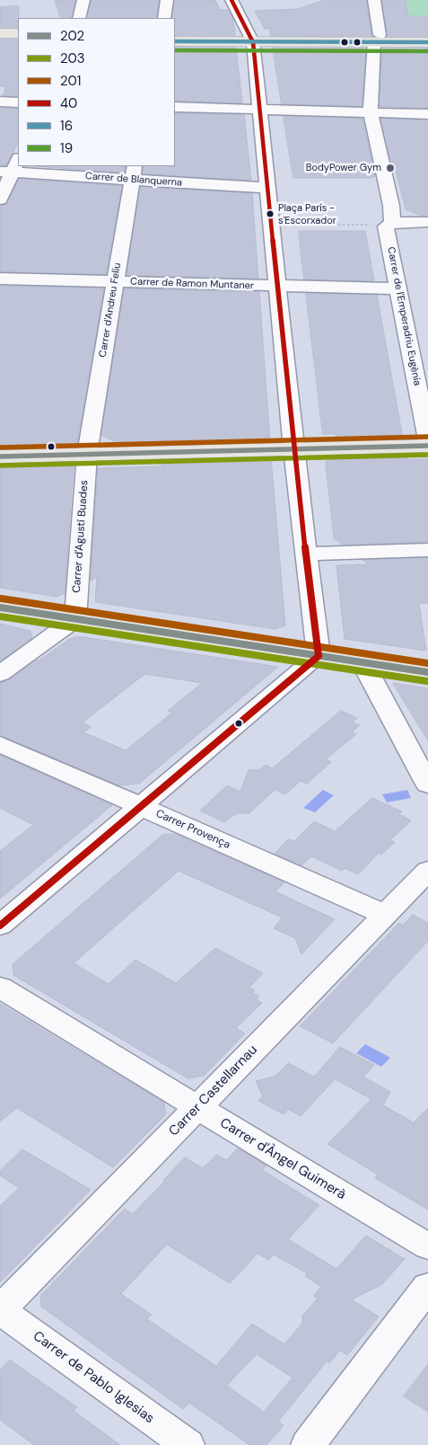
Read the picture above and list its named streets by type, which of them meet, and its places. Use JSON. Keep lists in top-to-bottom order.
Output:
{
  "streets": {
    "street": [
      "Carrer de Blanquerna",
      "Carrer de Ramon Muntaner",
      "Carrer d'Andreu Feliu",
      "Carrer de l'Emperadriu Eugènia",
      "Carrer d'Agustí Buades",
      "Carrer Provença",
      "Carrer Castellarnau",
      "Carrer d'Àngel Guimerà",
      "Carrer de Pablo Iglesias"
    ]
  },
  "crossings": [
    ["Carrer de Blanquerna", "Carrer d'Andreu Feliu"],
    ["Carrer de Ramon Muntaner", "Carrer d'Andreu Feliu"],
    ["Carrer d'Andreu Feliu", "Carrer d'Agustí Buades"],
    ["Carrer Provença", "Carrer Castellarnau"],
    ["Carrer Castellarnau", "Carrer d'Àngel Guimerà"],
    ["Carrer Castellarnau", "Carrer de Pablo Iglesias"]
  ],
  "places": ["BodyPower Gym", "Plaça París - s'Escorxador"],
  "lines": [
    "transit line 40",
    "transit line 16",
    "transit line 19",
    "transit line 201",
    "transit line 202",
    "transit line 203"
  ],
  "legend": [
    "202",
    "203",
    "201",
    "40",
    "16",
    "19"
  ]
}
